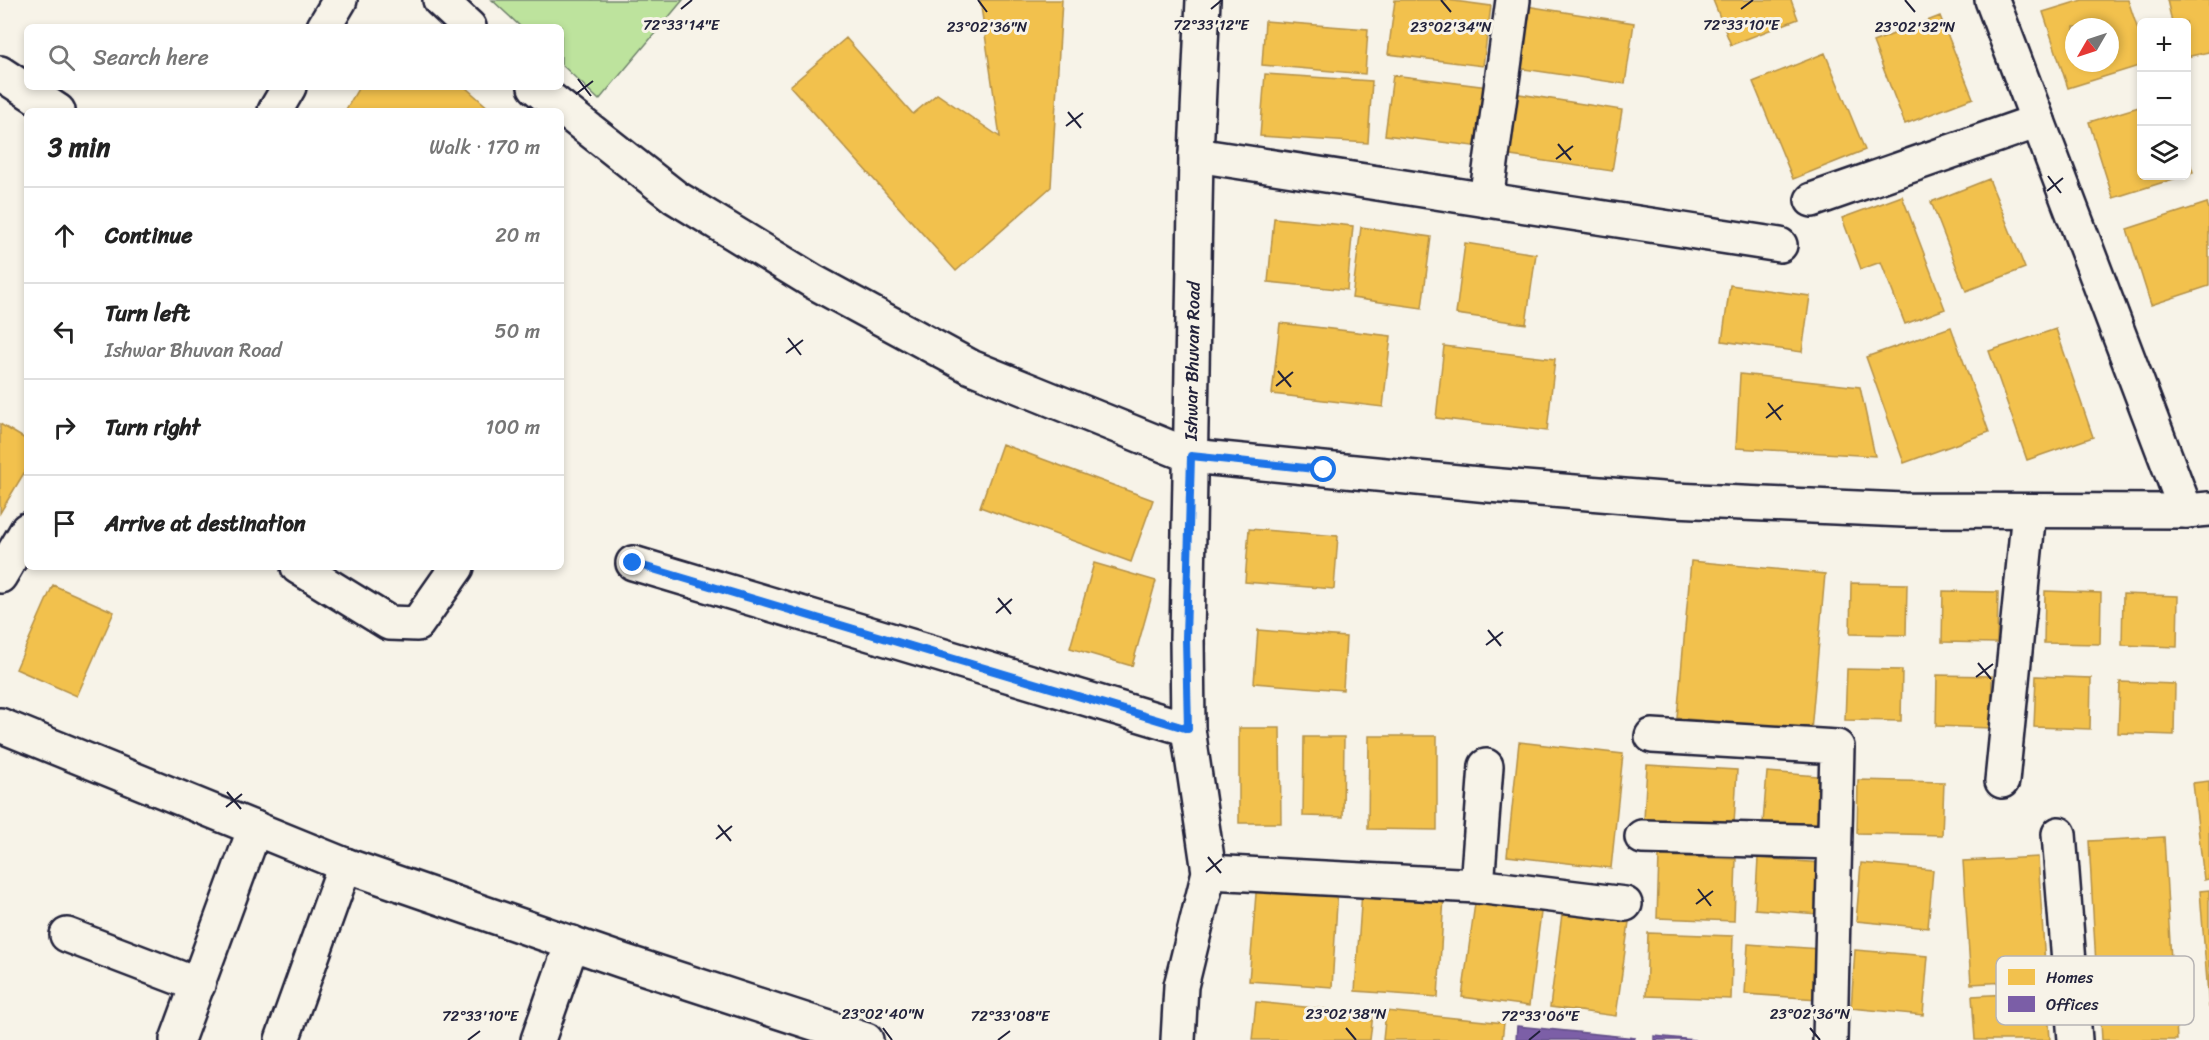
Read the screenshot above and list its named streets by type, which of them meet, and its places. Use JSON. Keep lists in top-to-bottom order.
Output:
{
  "streets": {
    "street": ["Ishwar Bhuvan Road"]
  },
  "legend": ["Homes", "Offices"],
  "north": "bottom left",
  "page": {
    "map_buttons": ["+", "−"],
    "search": "Search here",
    "heading": ["3 min", "Walk · 170 m"],
    "list": [
      ["Continue", "20 m"],
      ["Turn left", "Ishwar Bhuvan Road", "50 m"],
      ["Turn right", "100 m"],
      "Arrive at destination"
    ]
  },
  "coordinates": [
    "72°33'14\"E",
    "72°33'12\"E",
    "72°33'10\"E",
    "23°02'36\"N",
    "23°02'34\"N",
    "23°02'32\"N",
    "23°02'40\"N",
    "23°02'38\"N",
    "72°33'08\"E",
    "72°33'06\"E"
  ]
}
